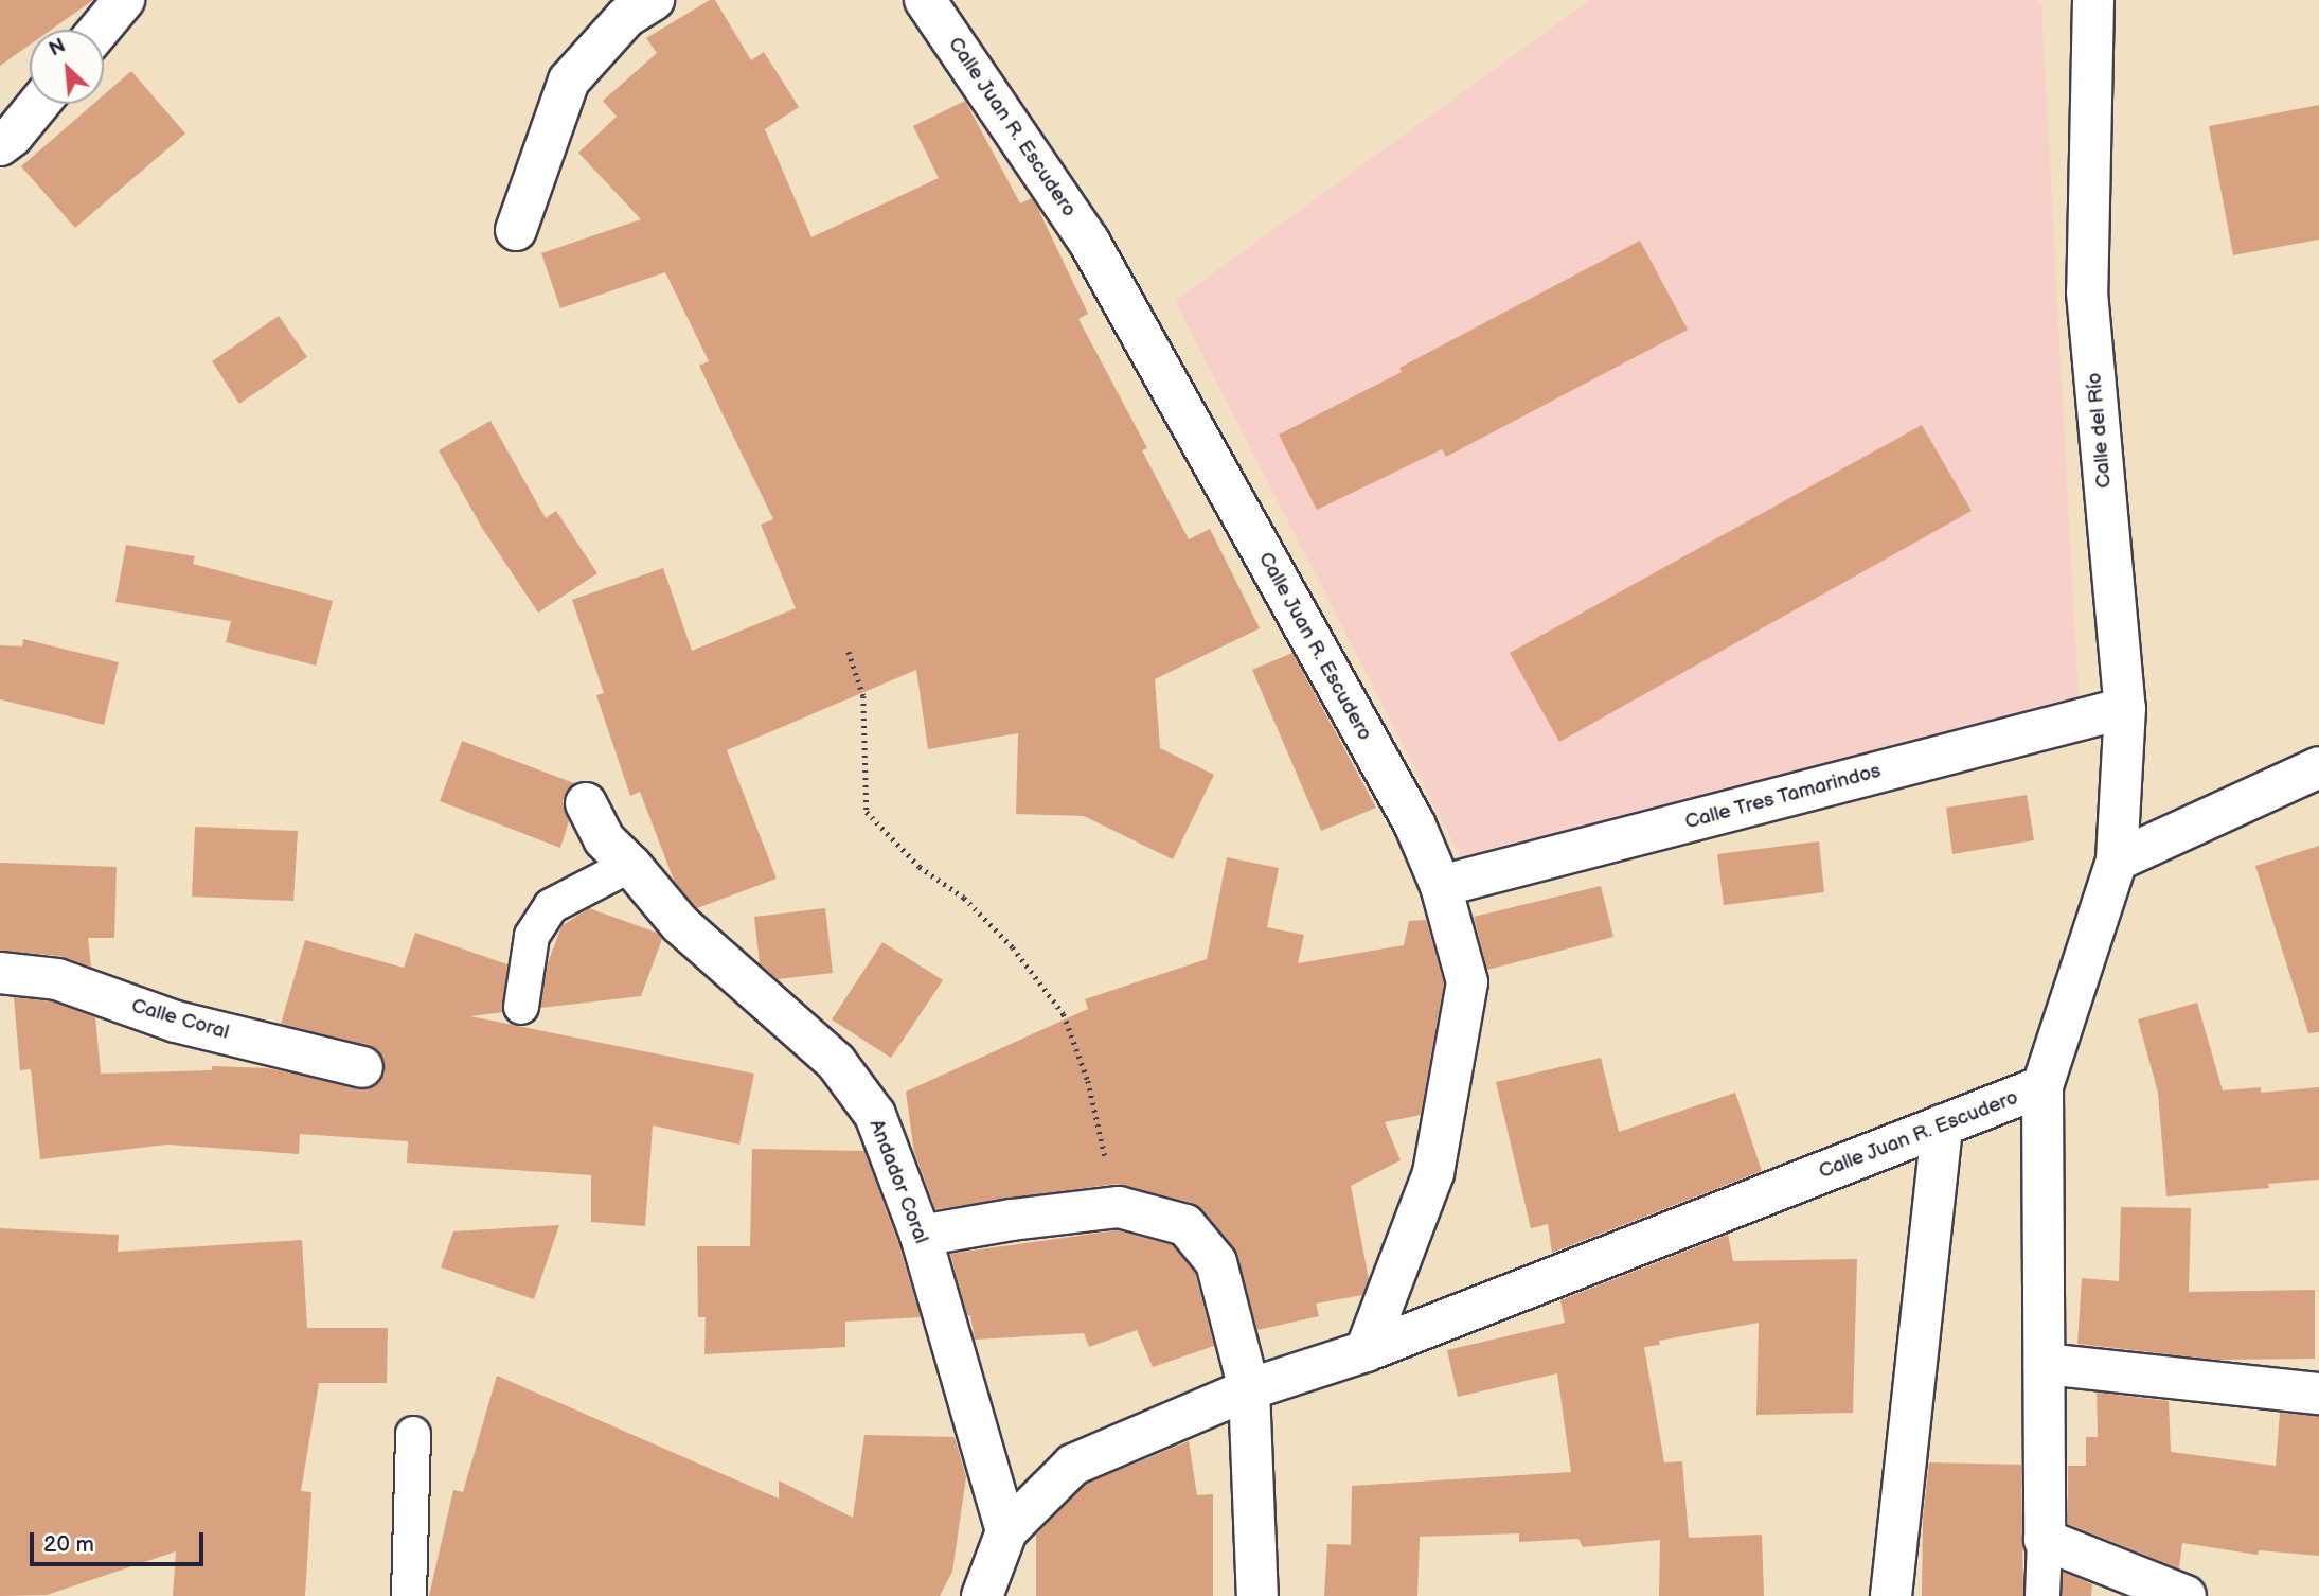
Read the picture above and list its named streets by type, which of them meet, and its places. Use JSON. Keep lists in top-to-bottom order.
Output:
{
  "streets": {
    "street": [
      "Calle Juan R. Escudero",
      "Calle del Río",
      "Calle Tres Tamarindos",
      "Calle Coral",
      "Andador Coral"
    ]
  },
  "crossings": [
    ["Calle Juan R. Escudero", "Calle del Río"],
    ["Calle Juan R. Escudero", "Calle Tres Tamarindos"],
    ["Calle Juan R. Escudero", "Andador Coral"],
    ["Calle del Río", "Calle Tres Tamarindos"]
  ],
  "scale_bar": "20 m",
  "north": "top left"
}
